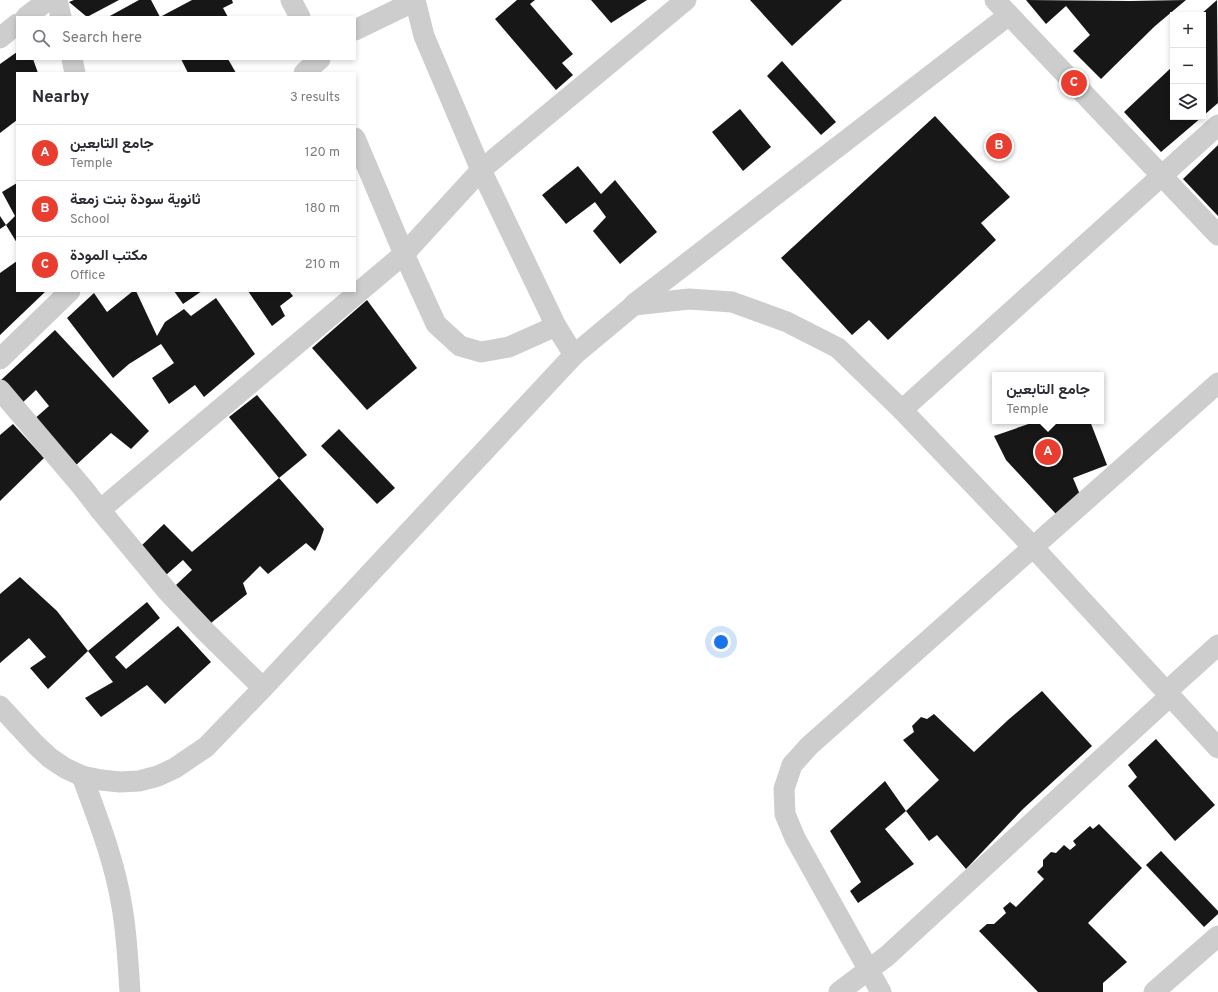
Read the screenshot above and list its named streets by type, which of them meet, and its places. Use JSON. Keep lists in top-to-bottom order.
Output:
{
  "page": {
    "map_buttons": ["+", "−"],
    "search": "Search here",
    "pins": ["C", "B", "A"],
    "heading": ["Nearby", "3 results"],
    "list": [
      {
        "mark": "A",
        "name": "جامع التابعين",
        "note": "Temple",
        "value": "120 m"
      },
      {
        "mark": "B",
        "name": "ثانوية سودة بنت زمعة",
        "note": "School",
        "value": "180 m"
      },
      {
        "mark": "C",
        "name": "مكتب المودة",
        "note": "Office",
        "value": "210 m"
      }
    ],
    "popup": ["جامع التابعين", "Temple"]
  }
}
